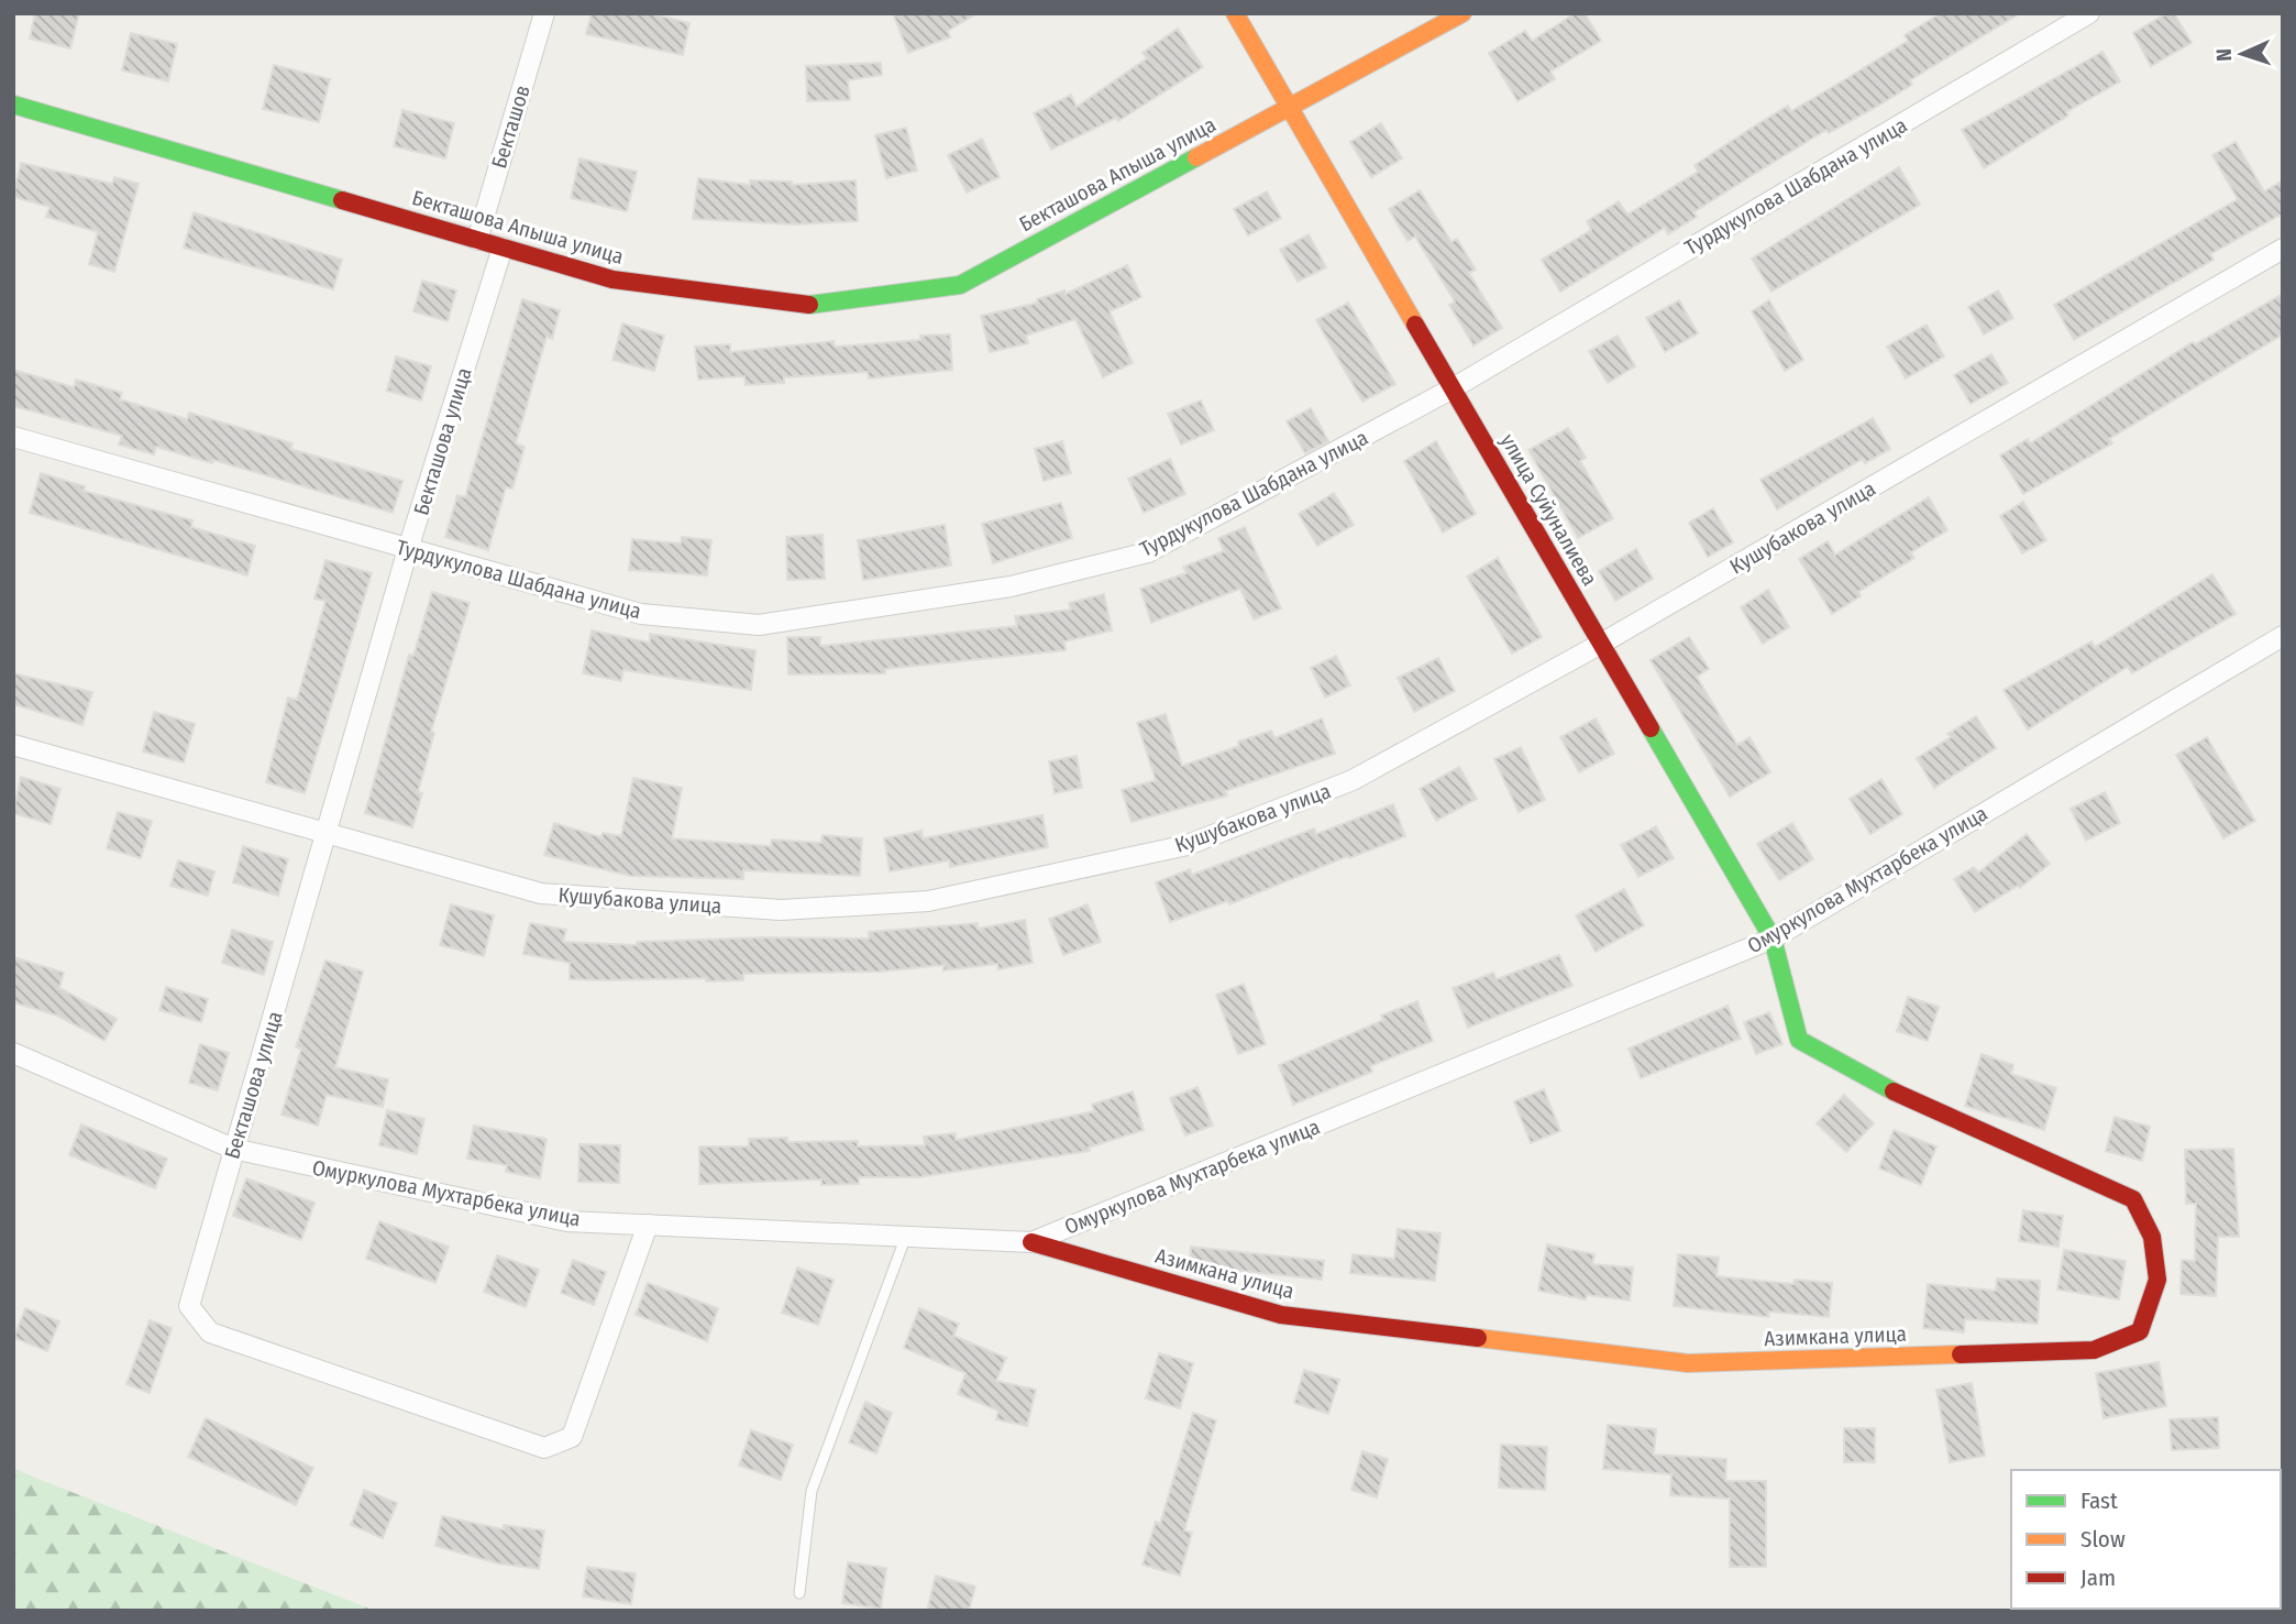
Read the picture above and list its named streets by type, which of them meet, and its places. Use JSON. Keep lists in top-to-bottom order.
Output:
{
  "streets": {
    "street": [
      "Бекташов",
      "Бекташова Апыша улица",
      "Турдукулова Шабдана улица",
      "Бекташова улица",
      "улица Суйуналиева",
      "Кушубакова улица",
      "Омуркулова Мухтарбека улица",
      "Азимкана улица"
    ]
  },
  "crossings": [
    ["Бекташов", "Бекташова Апыша улица"],
    ["Бекташова Апыша улица", "Бекташова улица"],
    ["Бекташова Апыша улица", "улица Суйуналиева"],
    ["Турдукулова Шабдана улица", "Бекташова улица"],
    ["Турдукулова Шабдана улица", "улица Суйуналиева"],
    ["Бекташова улица", "Кушубакова улица"],
    ["Бекташова улица", "Омуркулова Мухтарбека улица"],
    ["улица Суйуналиева", "Кушубакова улица"],
    ["улица Суйуналиева", "Омуркулова Мухтарбека улица"],
    ["улица Суйуналиева", "Азимкана улица"],
    ["Омуркулова Мухтарбека улица", "Азимкана улица"]
  ],
  "legend": ["Fast", "Slow", "Jam"],
  "north": "left"
}
